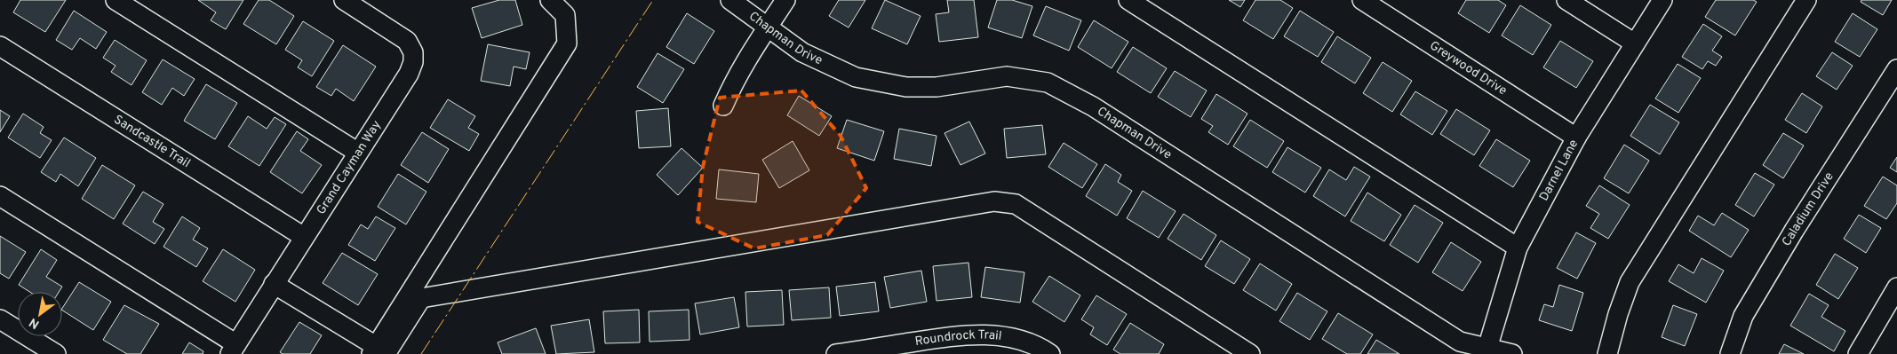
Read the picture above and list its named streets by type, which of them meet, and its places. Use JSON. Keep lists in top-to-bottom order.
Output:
{
  "streets": {
    "street": [
      "Chapman Drive",
      "Greywood Drive",
      "Sandcastle Trail",
      "Grand Cayman Way",
      "Darnel Lane",
      "Caladium Drive",
      "Roundrock Trail"
    ]
  },
  "crossings": [
    ["Chapman Drive", "Darnel Lane"],
    ["Greywood Drive", "Darnel Lane"],
    ["Sandcastle Trail", "Grand Cayman Way"]
  ],
  "north": "bottom left"
}
